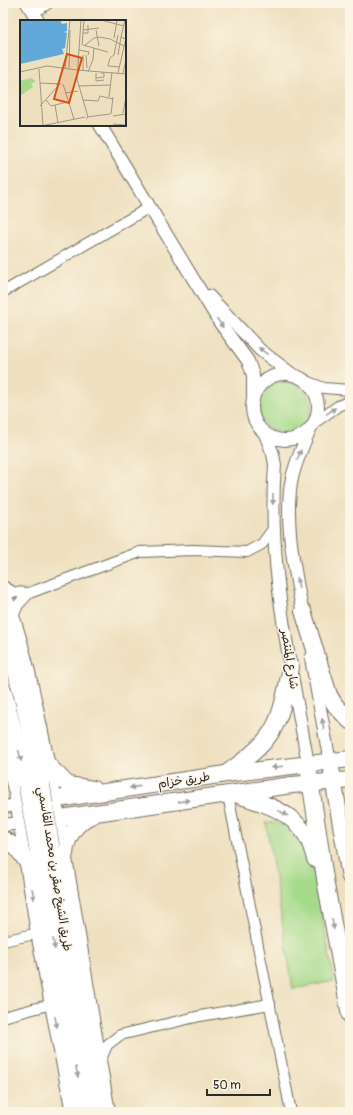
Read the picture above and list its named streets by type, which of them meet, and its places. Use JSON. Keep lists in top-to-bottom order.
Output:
{
  "streets": {
    "highway": ["طريق الشيخ صقر بن محمد القاسمي"],
    "main road": ["شارع المنتصر", "طريق خزام"]
  },
  "crossings": [
    ["شارع المنتصر", "طريق خزام"]
  ],
  "scale_bar": "50 m"
}
